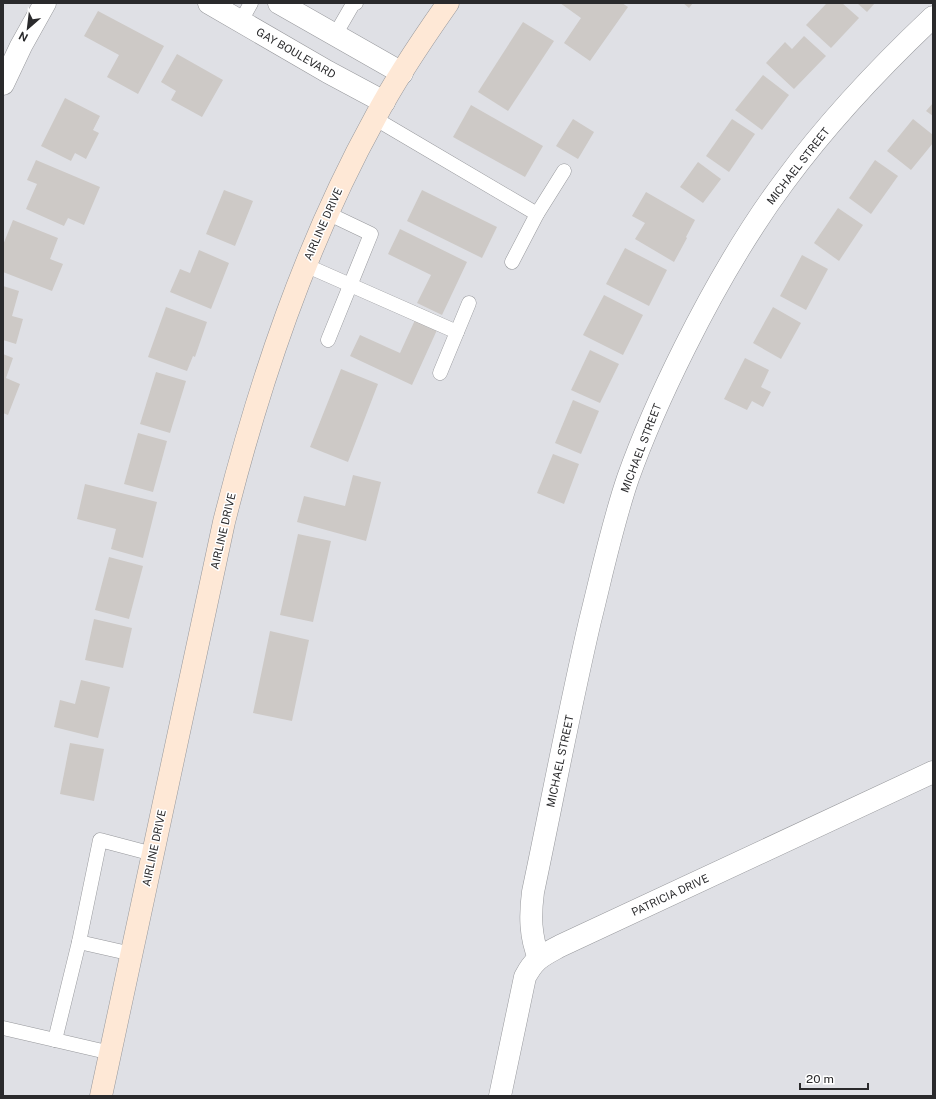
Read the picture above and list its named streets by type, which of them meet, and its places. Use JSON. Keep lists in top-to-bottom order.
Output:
{
  "streets": {
    "main road": ["AIRLINE DRIVE"],
    "street": ["GAY BOULEVARD", "MICHAEL STREET", "PATRICIA DRIVE"]
  },
  "crossings": [
    ["GAY BOULEVARD", "AIRLINE DRIVE"],
    ["MICHAEL STREET", "PATRICIA DRIVE"]
  ],
  "scale_bar": "20 m",
  "north": "bottom left"
}
